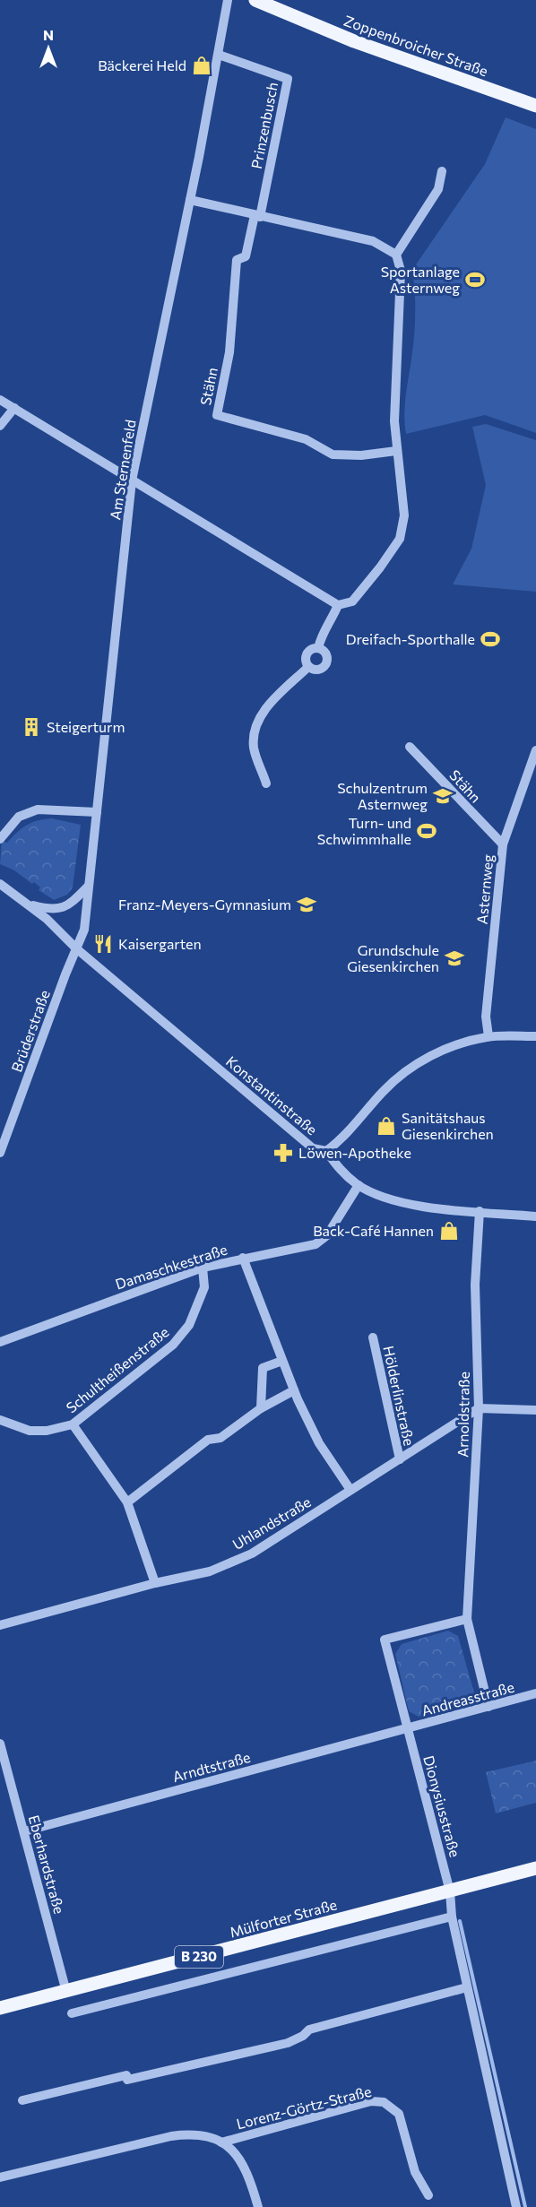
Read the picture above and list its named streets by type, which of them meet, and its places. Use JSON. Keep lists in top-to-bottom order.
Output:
{
  "streets": {
    "main road": ["Zoppenbroicher Straße", "Mülforter Straße", "B 230"],
    "street": [
      "Prinzenbusch",
      "Stähn",
      "Am Sternenfeld",
      "Asternweg",
      "Brüderstraße",
      "Konstantinstraße",
      "Damaschkestraße",
      "Schultheißenstraße",
      "Hölderlinstraße",
      "Arnoldstraße",
      "Uhlandstraße",
      "Andreasstraße",
      "Arndtstraße",
      "Dionysiusstraße",
      "Eberhardstraße",
      "Lorenz-Görtz-Straße"
    ]
  },
  "crossings": [
    ["Prinzenbusch", "Stähn"],
    ["Prinzenbusch", "Am Sternenfeld"],
    ["Stähn", "Asternweg"],
    ["Am Sternenfeld", "Brüderstraße"],
    ["Am Sternenfeld", "Konstantinstraße"],
    ["Brüderstraße", "Konstantinstraße"],
    ["Konstantinstraße", "Damaschkestraße"],
    ["Konstantinstraße", "Arnoldstraße"],
    ["Damaschkestraße", "Schultheißenstraße"],
    ["Hölderlinstraße", "Uhlandstraße"],
    ["Arnoldstraße", "Uhlandstraße"],
    ["Arnoldstraße", "Andreasstraße"],
    ["Arnoldstraße", "Dionysiusstraße"],
    ["Andreasstraße", "Arndtstraße"],
    ["Andreasstraße", "Dionysiusstraße"],
    ["Arndtstraße", "Dionysiusstraße"],
    ["Arndtstraße", "Eberhardstraße"],
    ["Dionysiusstraße", "Mülforter Straße"],
    ["Eberhardstraße", "Mülforter Straße"]
  ],
  "places": {
    "shop": ["Bäckerei Held", "Sanitätshaus Giesenkirchen", "Back-Café Hannen"],
    "sports": ["Sportanlage Asternweg", "Dreifach-Sporthalle", "Turn- und Schwimmhalle"],
    "building": ["Steigerturm"],
    "school or university": ["Schulzentrum Asternweg", "Franz-Meyers-Gymnasium", "Grundschule Giesenkirchen"],
    "restaurant": ["Kaisergarten"],
    "pharmacy": ["Löwen-Apotheke"]
  },
  "north": "top"
}
